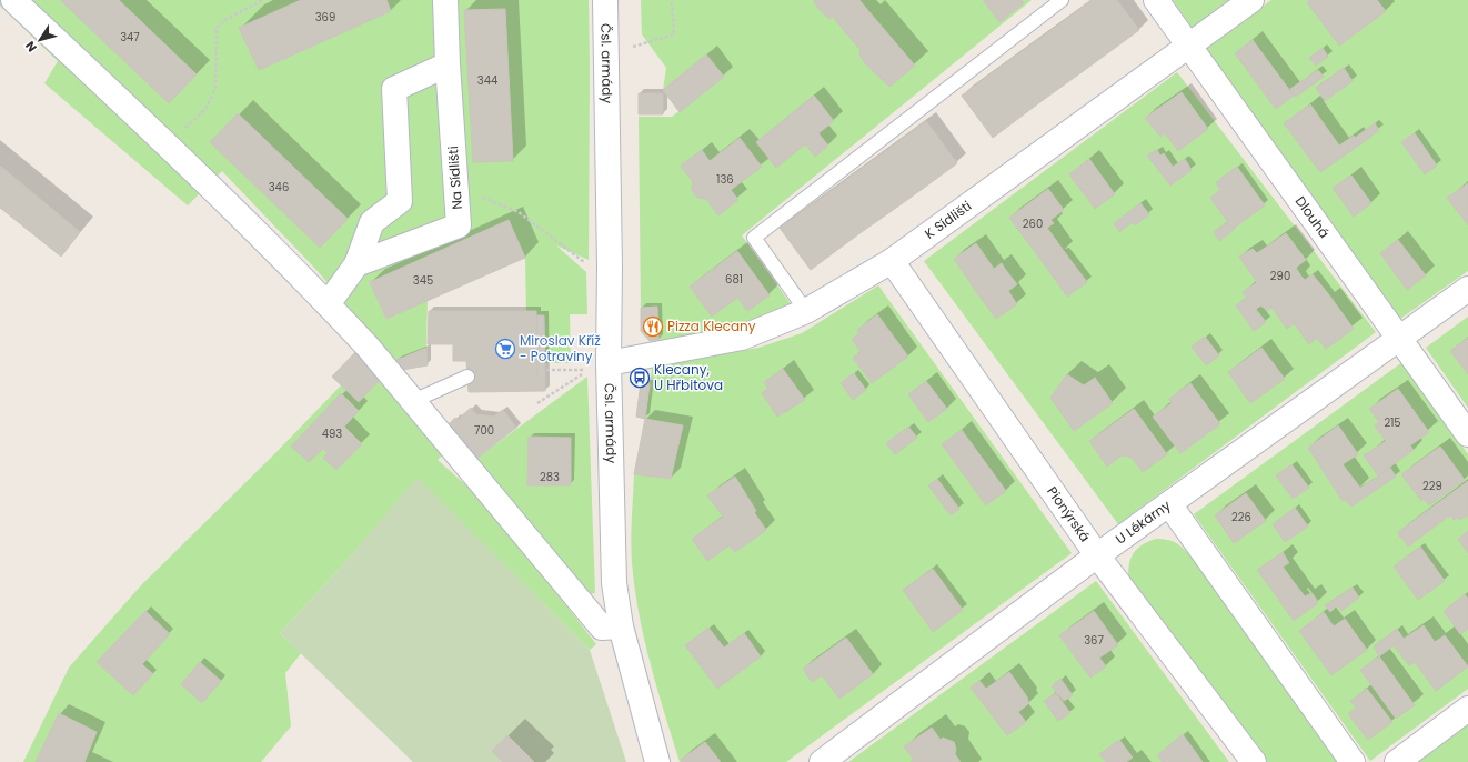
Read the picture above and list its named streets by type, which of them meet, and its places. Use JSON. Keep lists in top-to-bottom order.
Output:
{
  "streets": {
    "street": [
      "Čsl. armády",
      "Na Sídlišti",
      "Dlouhá",
      "K Sídlišti",
      "Pionýrská",
      "U Lékárny"
    ]
  },
  "crossings": [
    ["Čsl. armády", "K Sídlišti"],
    ["Dlouhá", "K Sídlišti"],
    ["Dlouhá", "U Lékárny"],
    ["K Sídlišti", "Pionýrská"],
    ["Pionýrská", "U Lékárny"]
  ],
  "places": {
    "restaurant": ["Pizza Klecany"],
    "supermarket": ["Miroslav Kříž - Potraviny"],
    "bus stop": ["Klecany, U Hřbitova"]
  },
  "house_numbers": [
    "369",
    "347",
    "344",
    "136",
    "346",
    "260",
    "290",
    "681",
    "345",
    "215",
    "700",
    "493",
    "283",
    "229",
    "226",
    "367"
  ],
  "north": "bottom left"
}
